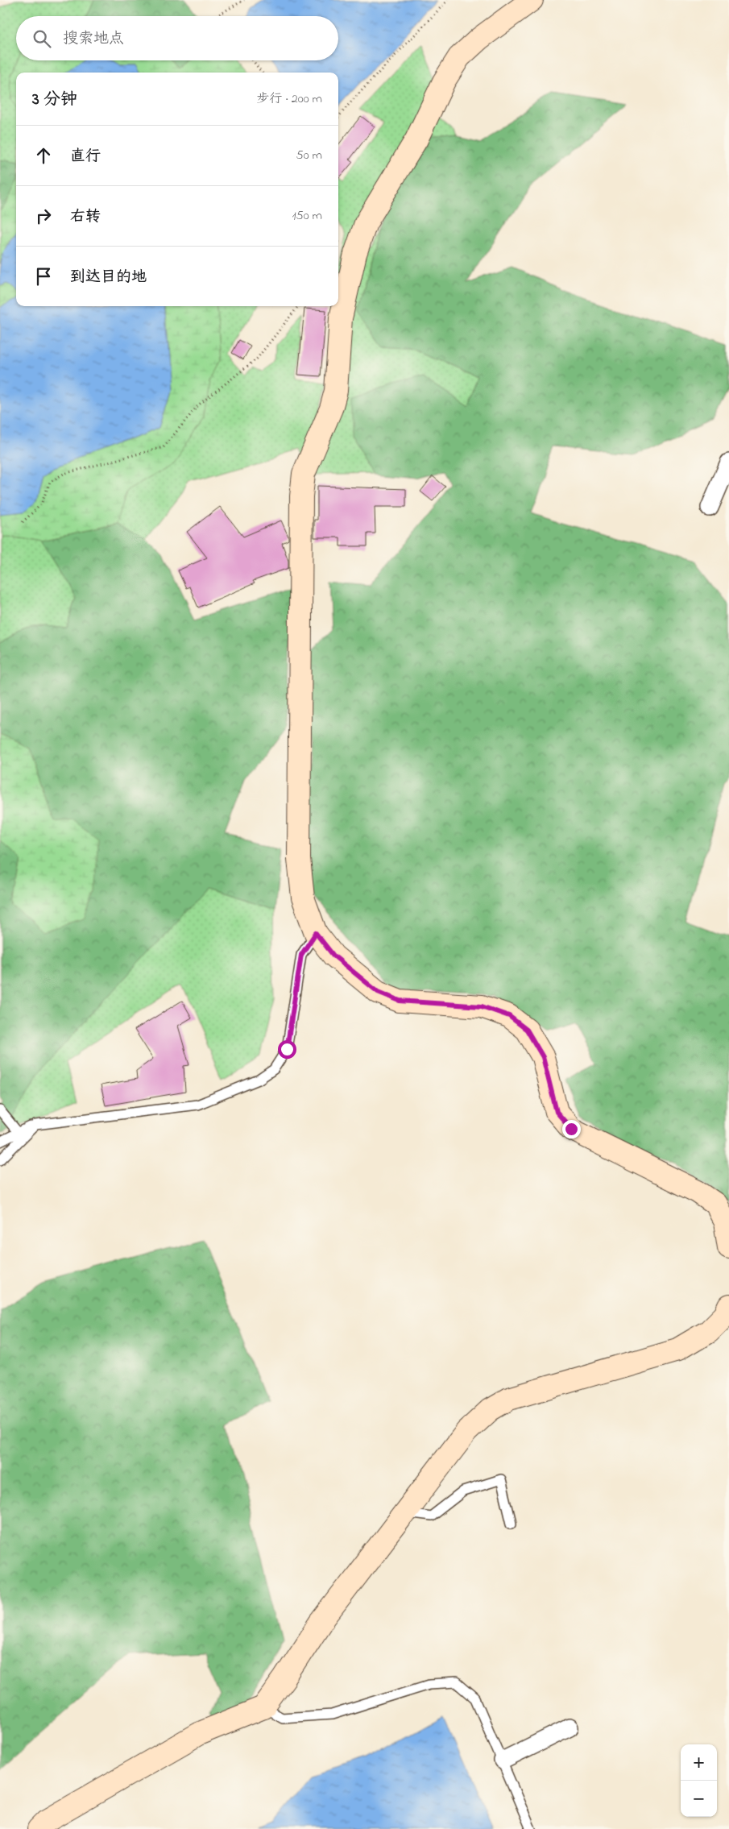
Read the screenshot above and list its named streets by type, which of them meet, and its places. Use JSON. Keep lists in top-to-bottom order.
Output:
{
  "page": {
    "search": "搜索地点",
    "heading": ["3 分钟", "步行 · 200 m"],
    "list": [
      ["直行", "50 m"],
      ["右转", "150 m"],
      "到达目的地"
    ],
    "map_buttons": ["+", "−"]
  }
}
